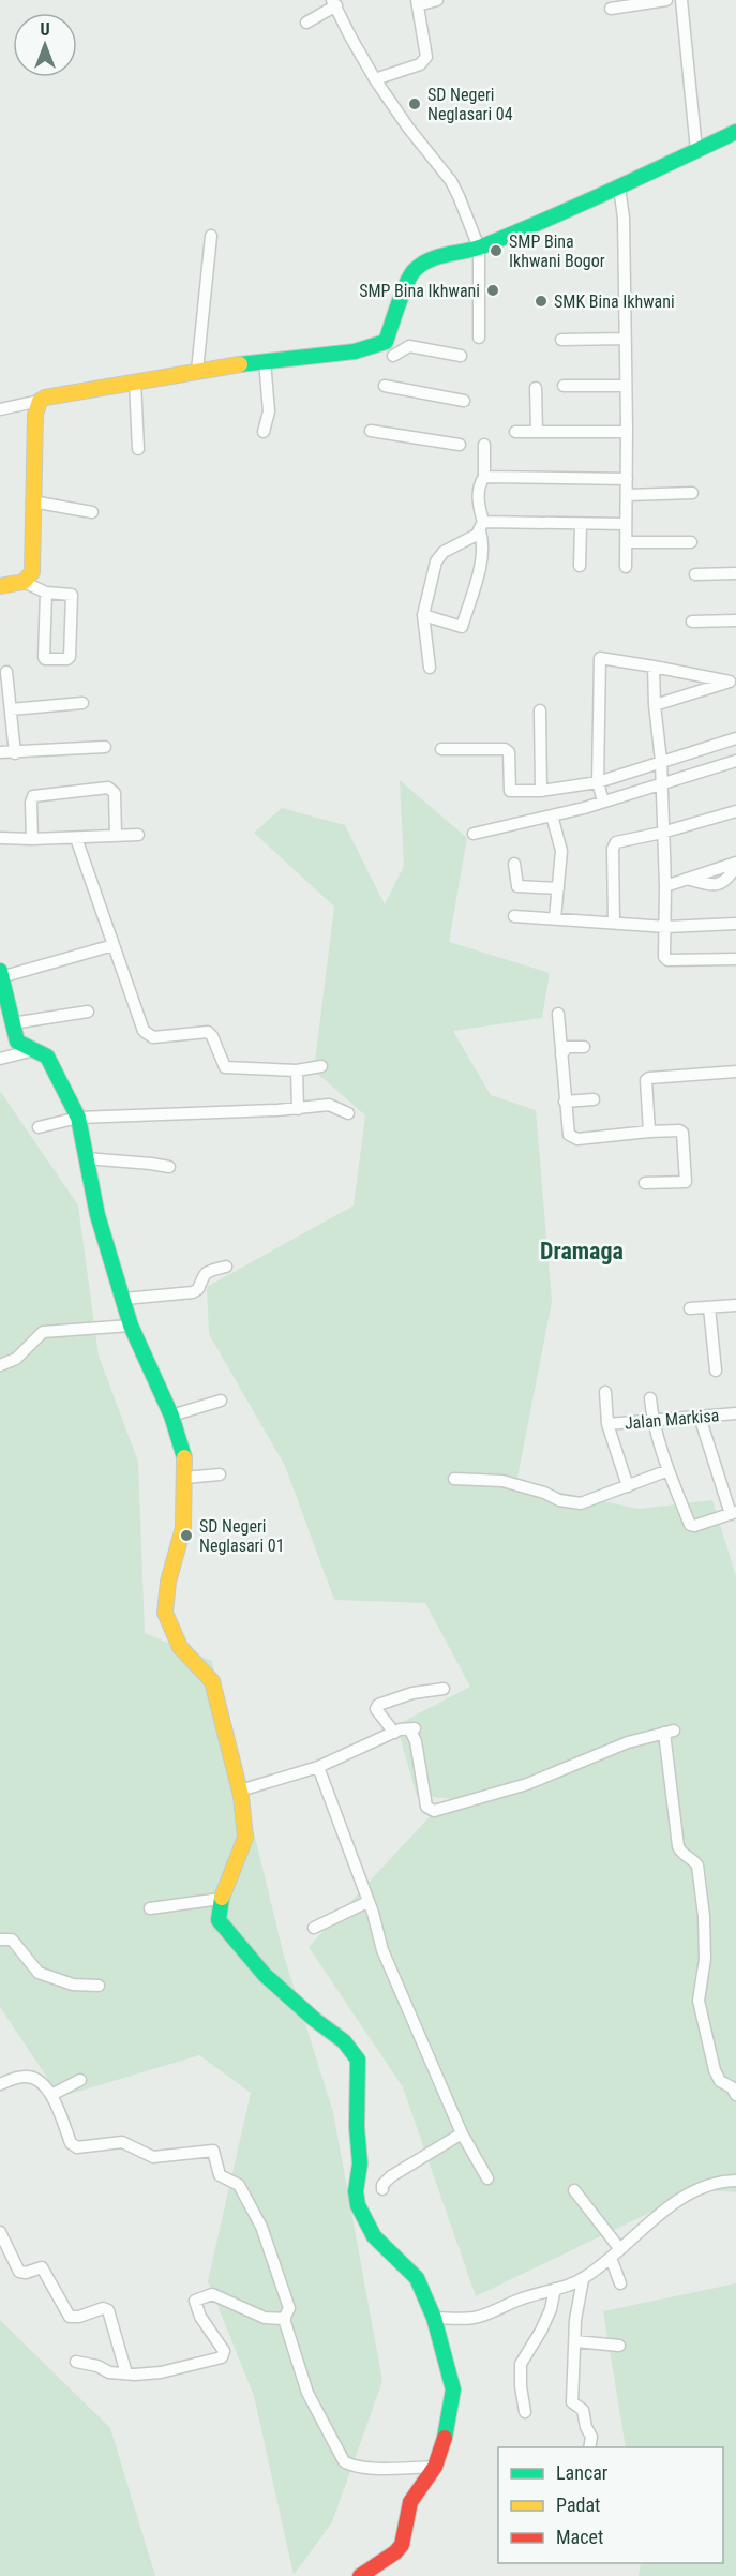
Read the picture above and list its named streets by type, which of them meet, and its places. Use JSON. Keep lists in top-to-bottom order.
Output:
{
  "streets": {
    "street": ["Jalan Markisa"]
  },
  "districts": ["Dramaga"],
  "places": [
    "SD Negeri Neglasari 04",
    "SMP Bina Ikhwani Bogor",
    "SMP Bina Ikhwani",
    "SMK Bina Ikhwani",
    "SD Negeri Neglasari 01"
  ],
  "legend": ["Lancar", "Padat", "Macet"],
  "north": "top"
}
